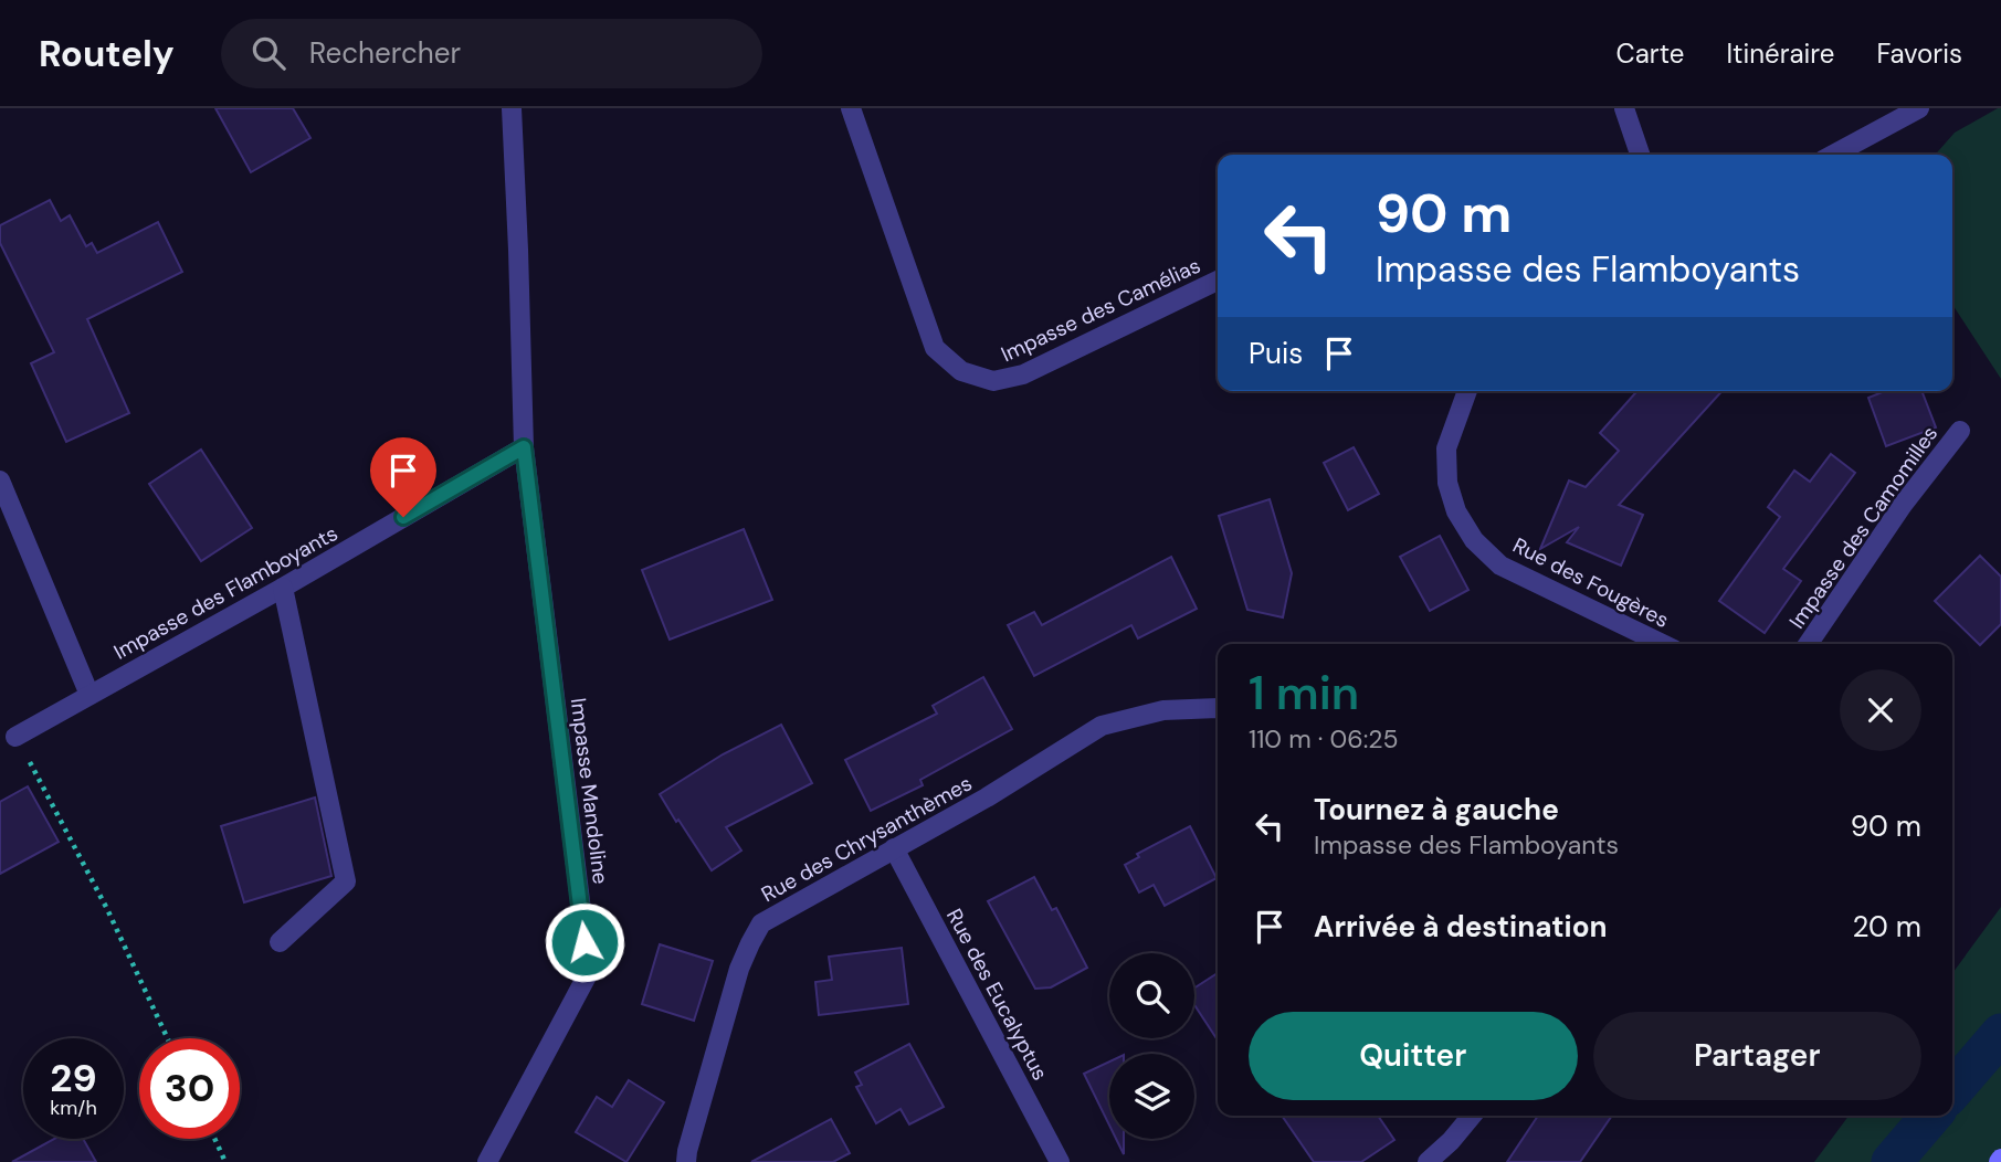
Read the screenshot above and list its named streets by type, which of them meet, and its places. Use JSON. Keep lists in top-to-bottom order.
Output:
{
  "streets": {
    "street": [
      "Impasse des Camélias",
      "Impasse des Camomilles",
      "Rue des Fougères",
      "Impasse des Flamboyants",
      "Impasse Mandoline",
      "Rue des Chrysanthèmes",
      "Rue des Eucalyptus"
    ]
  },
  "crossings": [
    ["Impasse des Flamboyants", "Impasse Mandoline"],
    ["Rue des Chrysanthèmes", "Rue des Eucalyptus"]
  ],
  "page": {
    "header": "Routely",
    "search": "Rechercher",
    "nav": ["Carte", "Itinéraire", "Favoris"],
    "turn": ["90 m", "Impasse des Flamboyants"],
    "then": "Puis",
    "heading": ["1 min", "110 m · 06:25"],
    "list": [
      {
        "name": "Tournez à gauche",
        "note": "Impasse des Flamboyants",
        "value": "90 m"
      },
      {
        "name": "Arrivée à destination",
        "value": "20 m"
      }
    ],
    "buttons": ["Quitter", "Partager"],
    "speed": "29 km/h",
    "limit": "30"
  }
}
